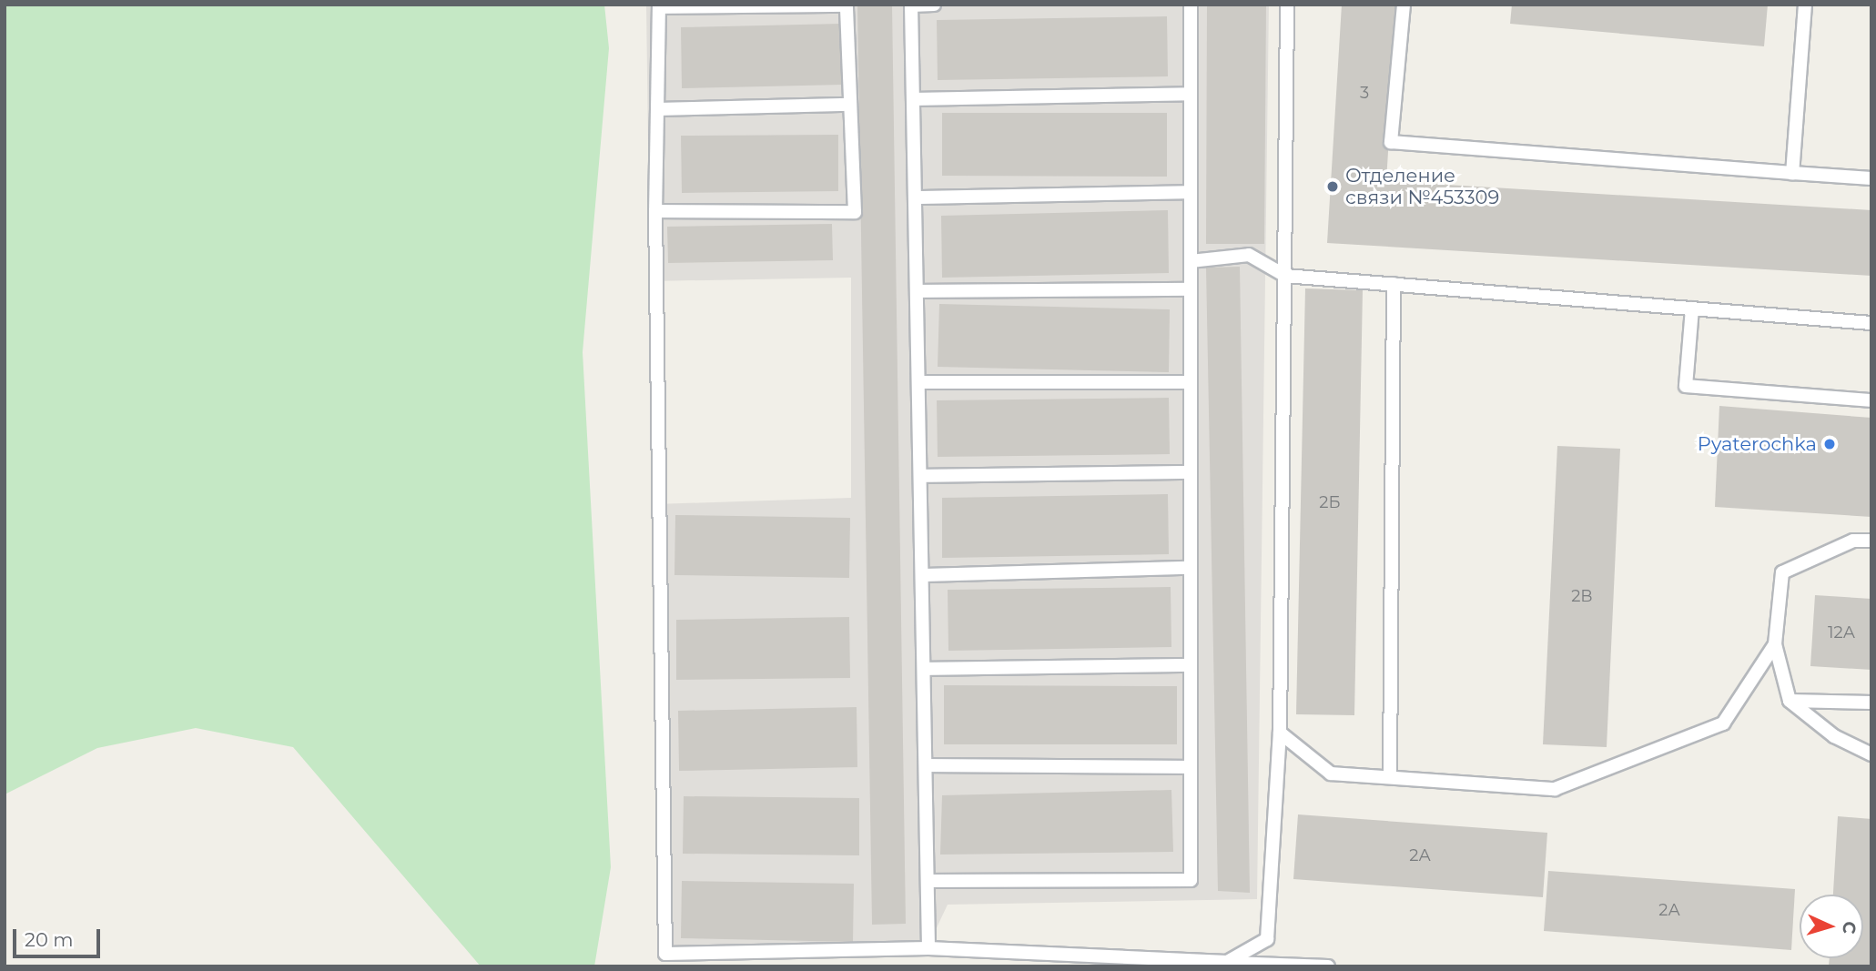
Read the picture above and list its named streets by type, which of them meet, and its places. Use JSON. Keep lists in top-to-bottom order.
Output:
{
  "places": ["Отделение связи №453309", "Pyaterochka"],
  "house_numbers": [
    "3",
    "2Б",
    "2В",
    "12А",
    "2А",
    "2А"
  ],
  "scale_bar": "20 m",
  "north": "right"
}
